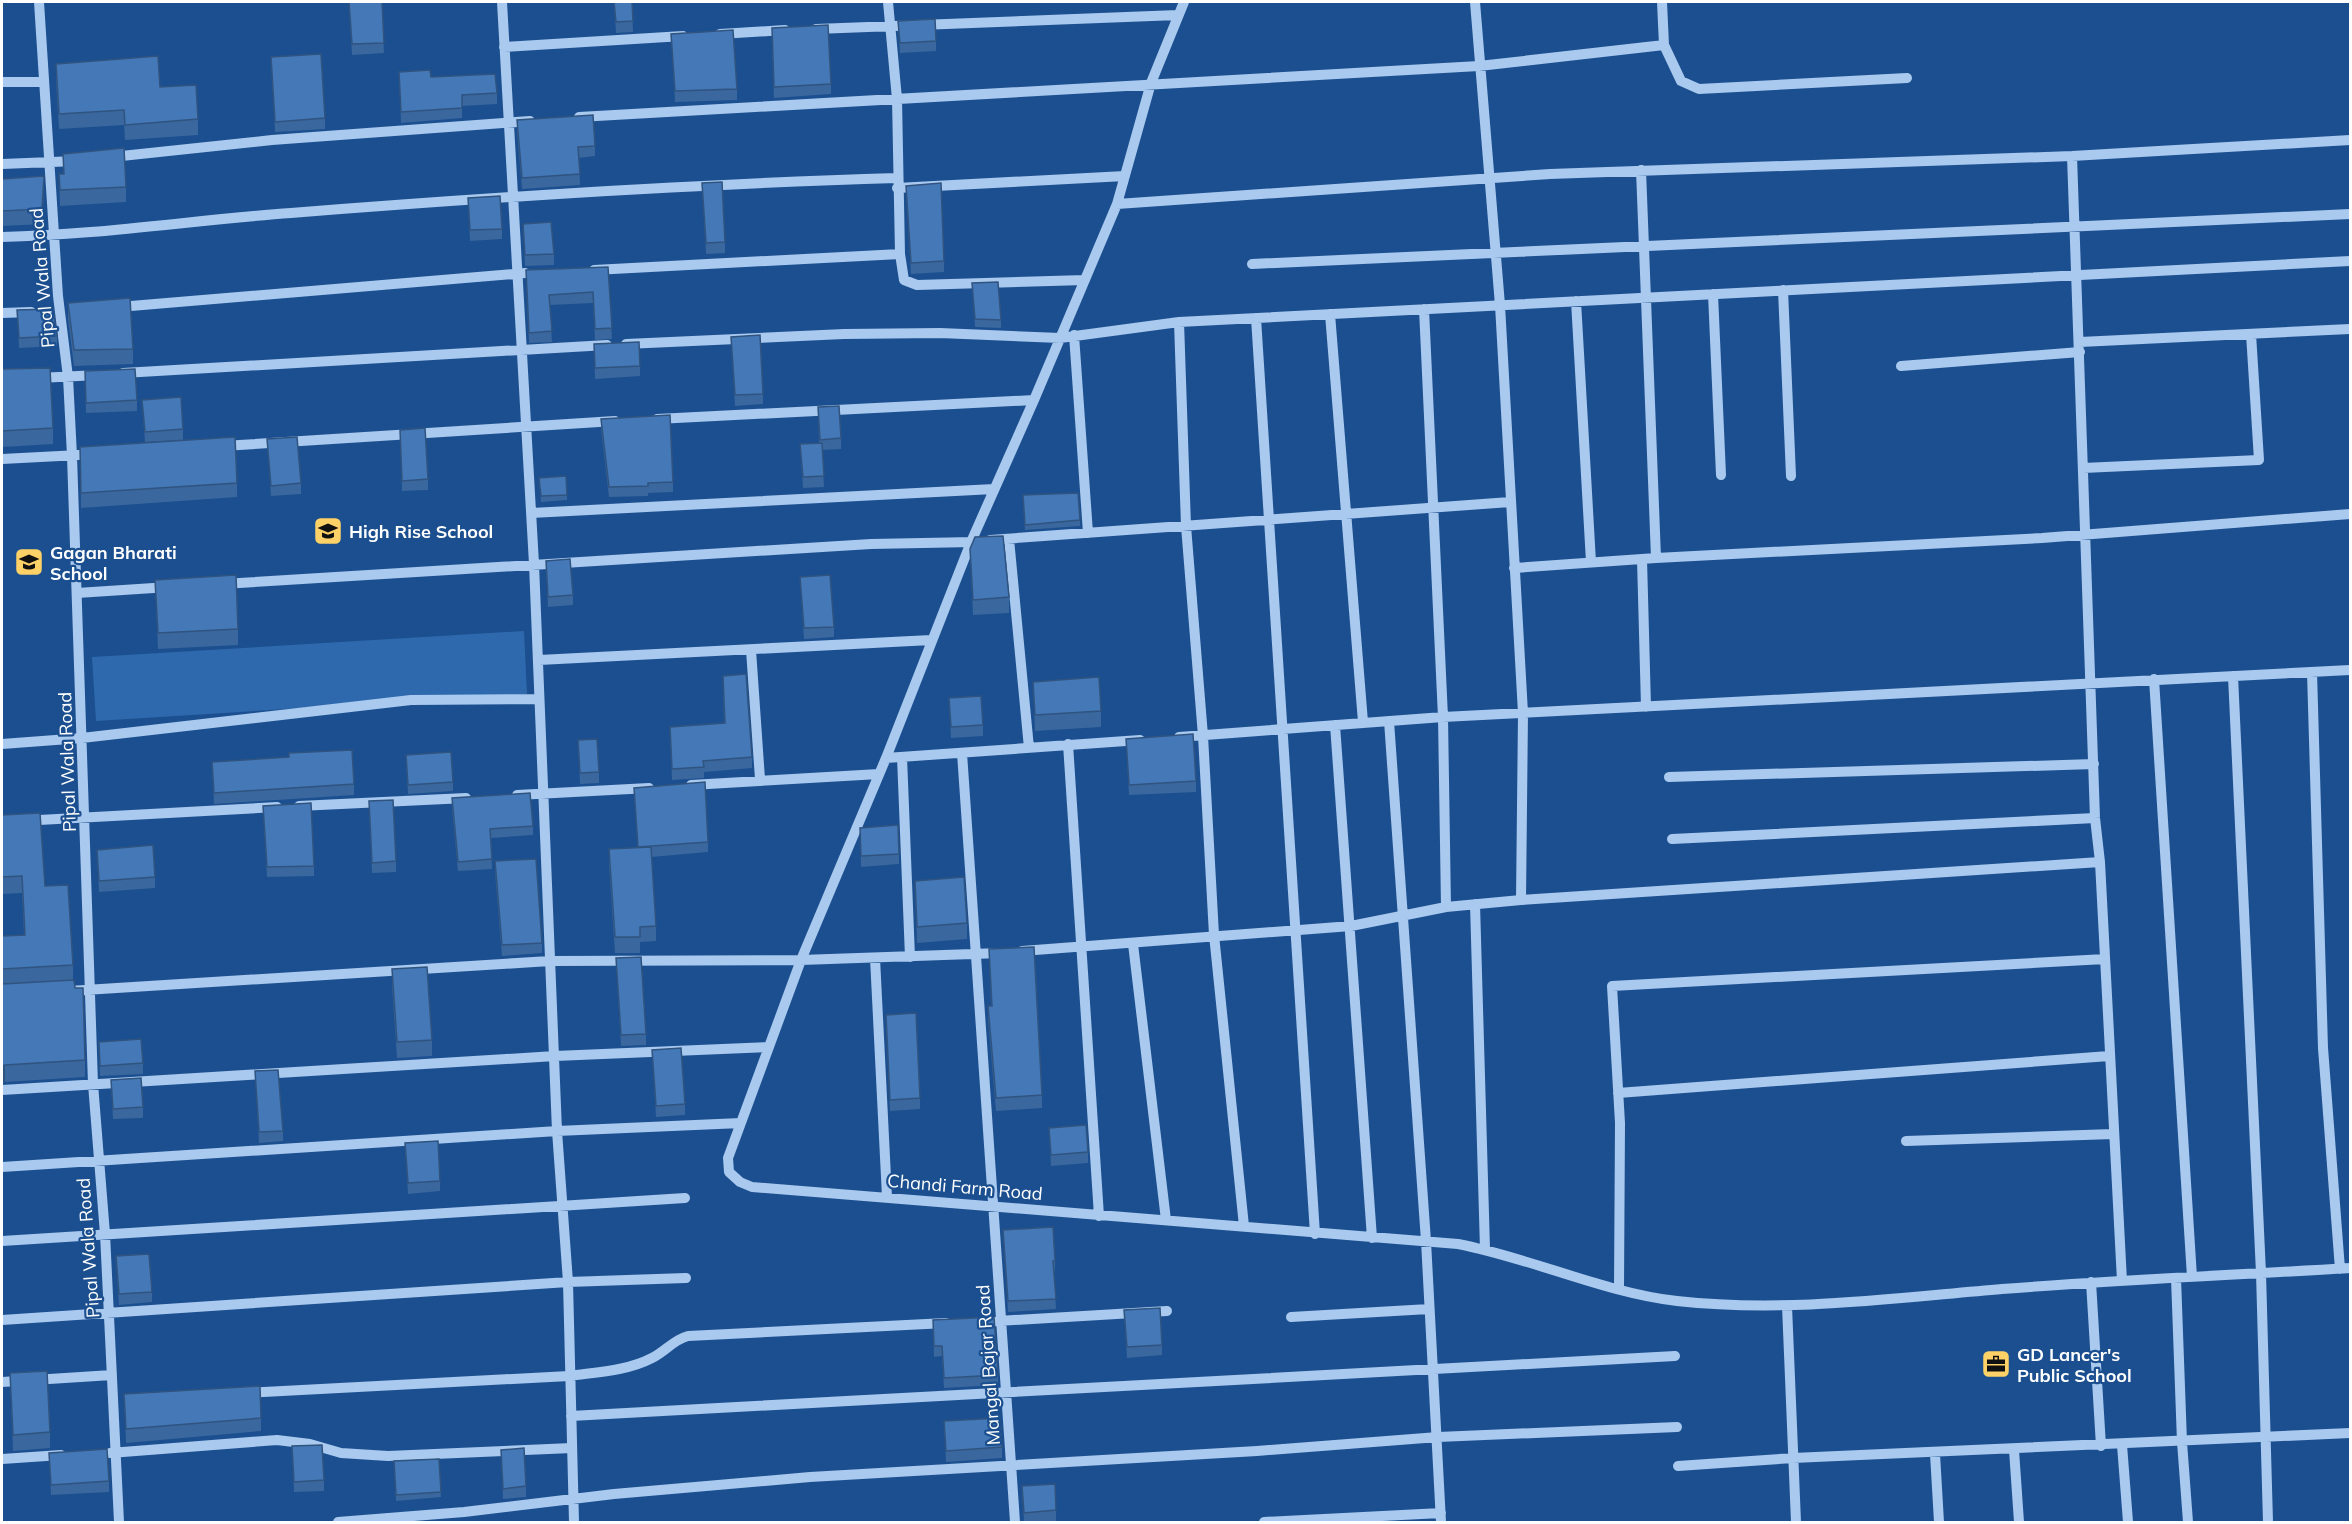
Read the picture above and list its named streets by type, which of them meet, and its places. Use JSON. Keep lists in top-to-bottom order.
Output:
{
  "streets": {
    "street": ["Pipal Wala Road", "Chandi Farm Road", "Mangal Bajar Road"]
  },
  "crossings": [
    ["Chandi Farm Road", "Mangal Bajar Road"]
  ],
  "places": {
    "school or university": ["High Rise School", "Gagan Bharati School"],
    "office": ["GD Lancer's Public School"]
  }
}
